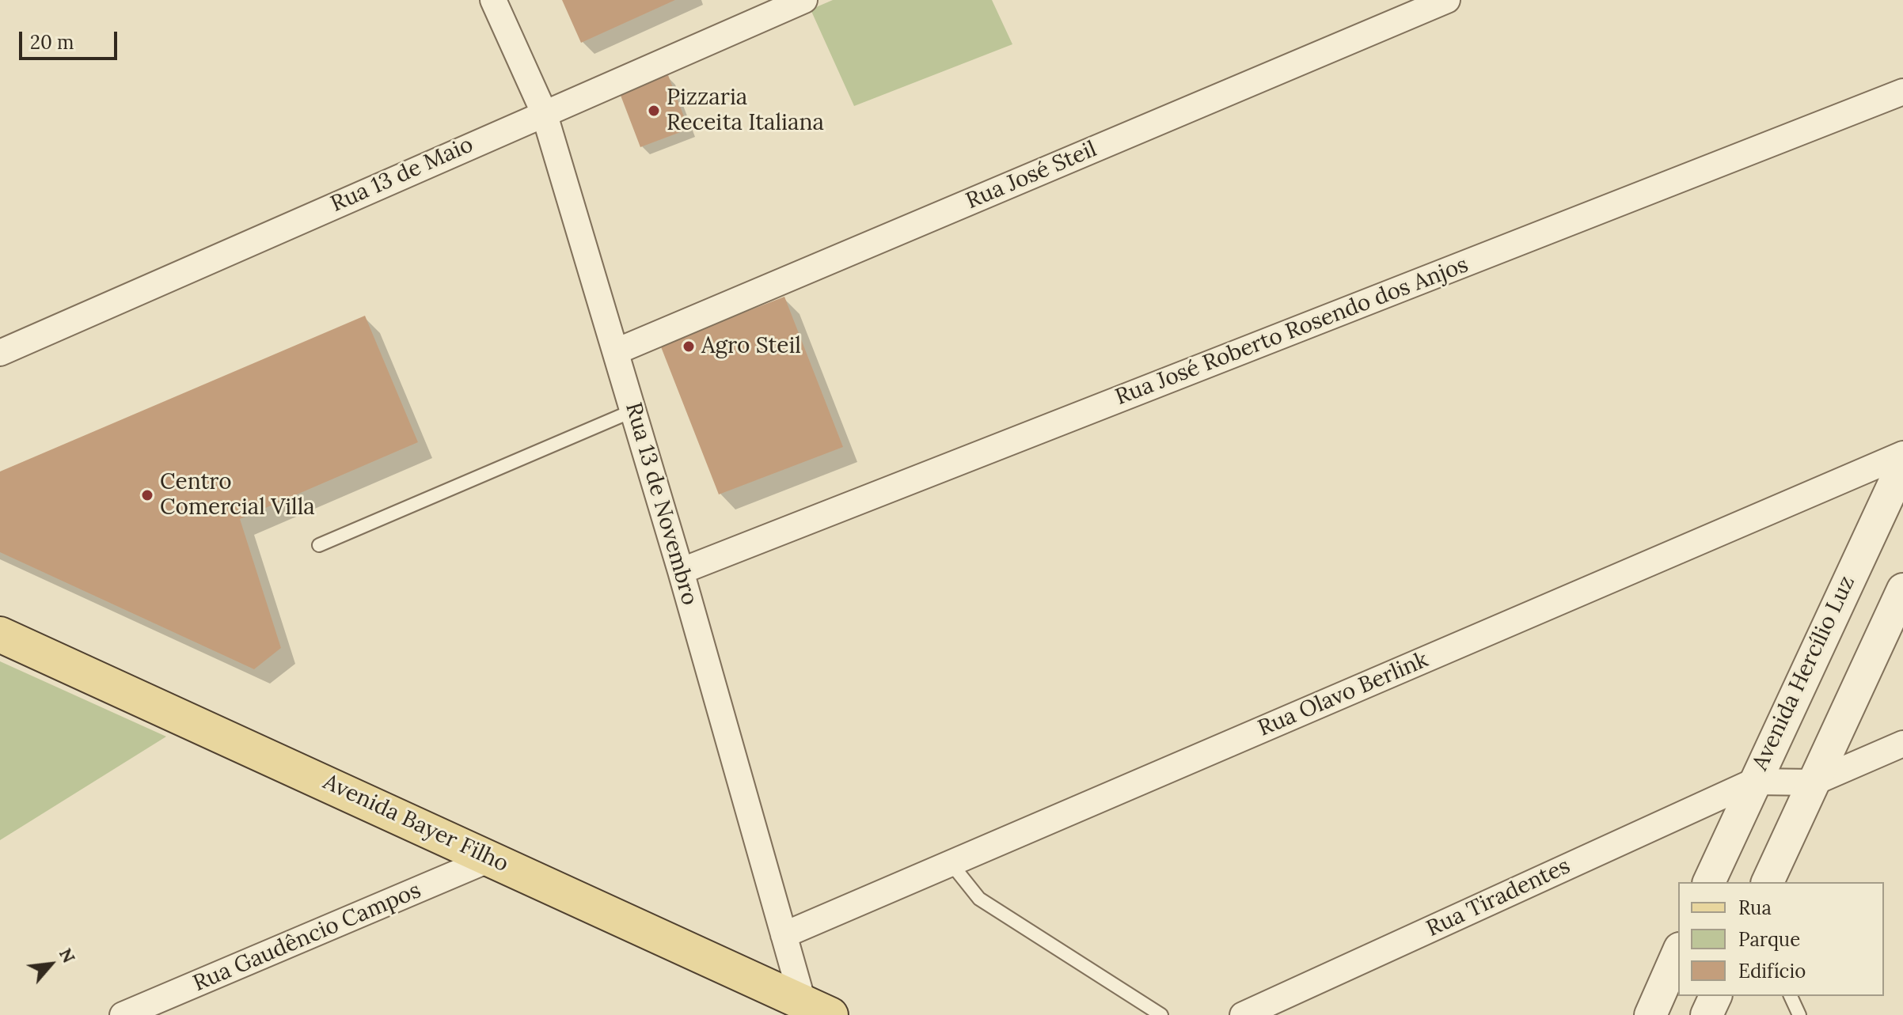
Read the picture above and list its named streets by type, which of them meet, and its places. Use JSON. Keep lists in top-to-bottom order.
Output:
{
  "streets": {
    "main road": ["Avenida Bayer Filho"],
    "street": [
      "Rua 13 de Maio",
      "Rua José Steil",
      "Rua José Roberto Rosendo dos Anjos",
      "Rua 13 de Novembro",
      "Avenida Hercílio Luz",
      "Rua Olavo Berlink",
      "Rua Tiradentes",
      "Rua Gaudêncio Campos"
    ]
  },
  "crossings": [
    ["Rua 13 de Maio", "Rua 13 de Novembro"],
    ["Rua José Steil", "Rua 13 de Novembro"],
    ["Rua José Roberto Rosendo dos Anjos", "Rua 13 de Novembro"],
    ["Rua 13 de Novembro", "Rua Olavo Berlink"],
    ["Rua 13 de Novembro", "Avenida Bayer Filho"],
    ["Avenida Hercílio Luz", "Rua Tiradentes"],
    ["Avenida Bayer Filho", "Rua Gaudêncio Campos"]
  ],
  "places": ["Pizzaria Receita Italiana", "Agro Steil", "Centro Comercial Villa"],
  "legend": ["Rua", "Parque", "Edifício"],
  "scale_bar": "20 m",
  "north": "top right"
}
